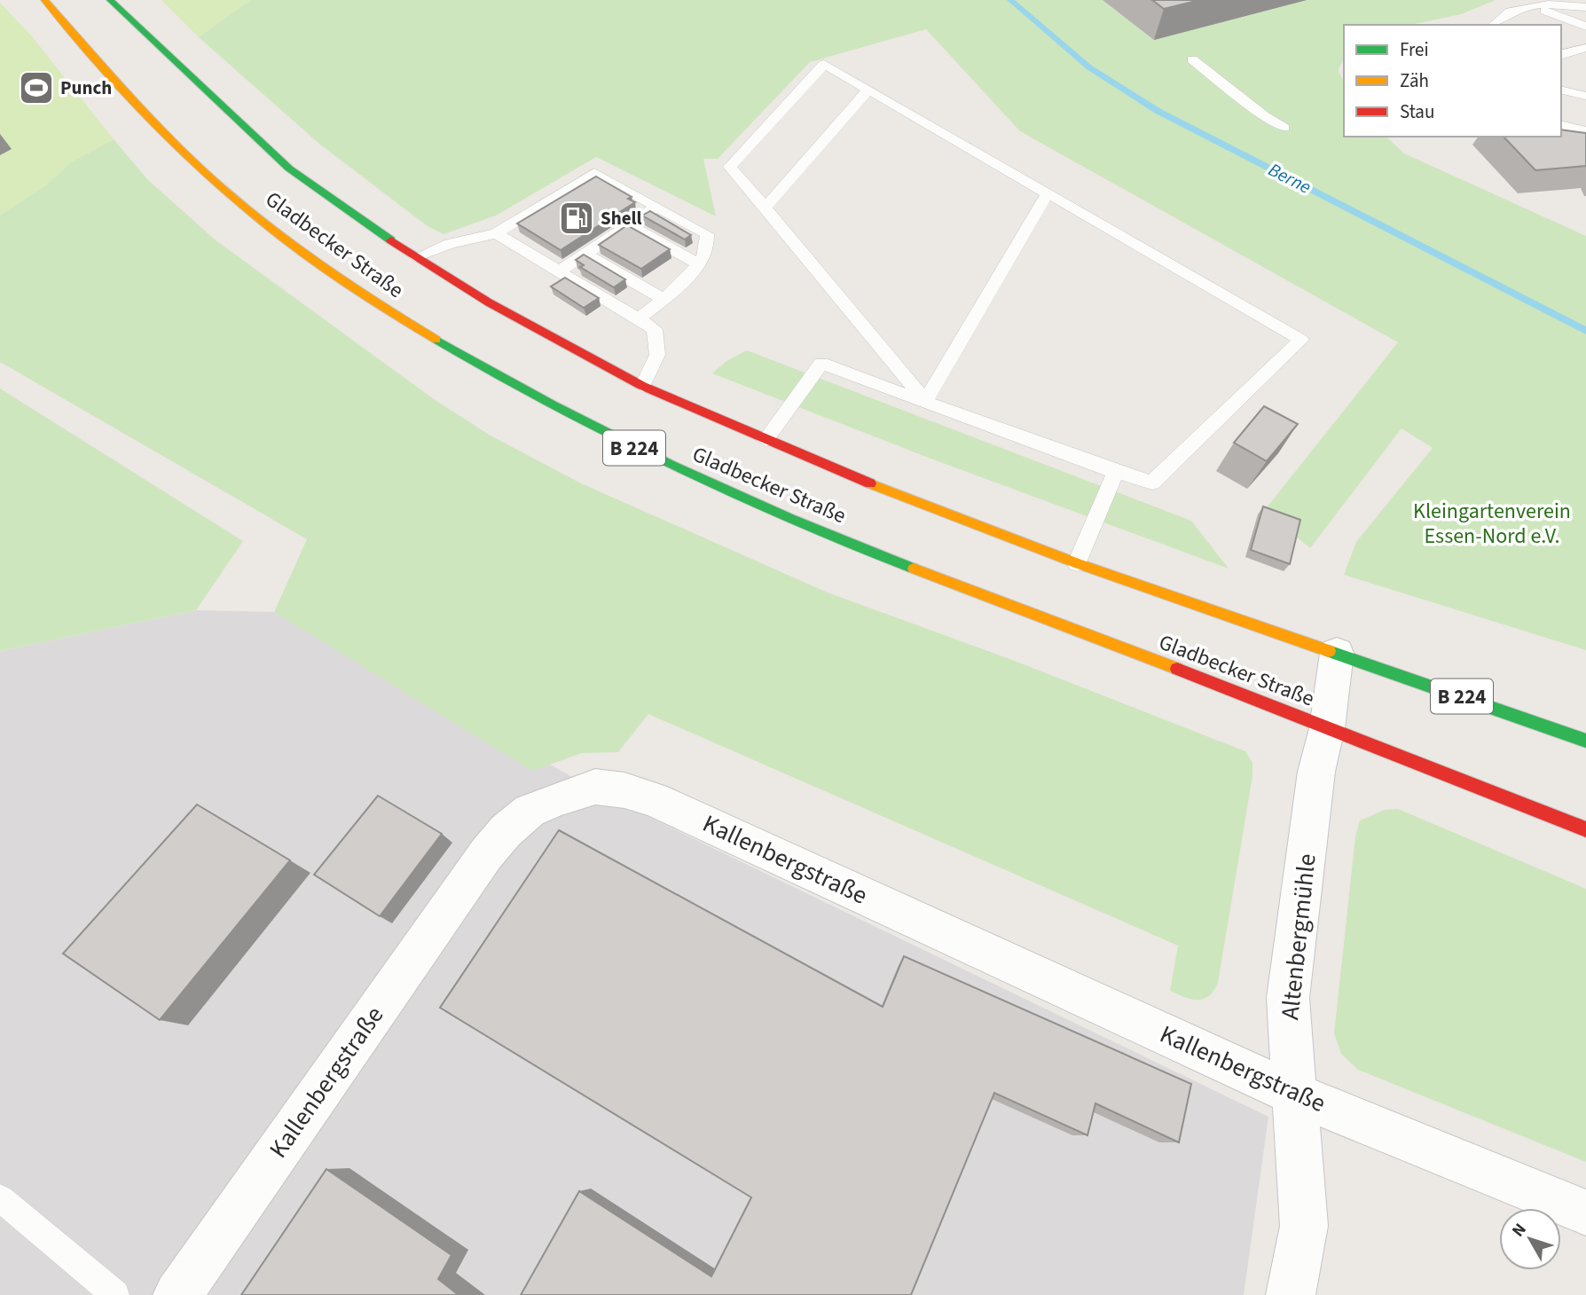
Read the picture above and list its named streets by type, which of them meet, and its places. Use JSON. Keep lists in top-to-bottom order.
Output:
{
  "streets": {
    "main road": ["Gladbecker Straße", "B 224"],
    "street": ["Kallenbergstraße", "Altenbergmühle"]
  },
  "crossings": [
    ["Gladbecker Straße", "Altenbergmühle"],
    ["Kallenbergstraße", "Altenbergmühle"]
  ],
  "water": ["Berne"],
  "parks": ["Kleingartenverein Essen-Nord e.V."],
  "places": {
    "sports": ["Punch"],
    "fuel station": ["Shell"]
  },
  "legend": ["Frei", "Zäh", "Stau"],
  "north": "top left"
}
